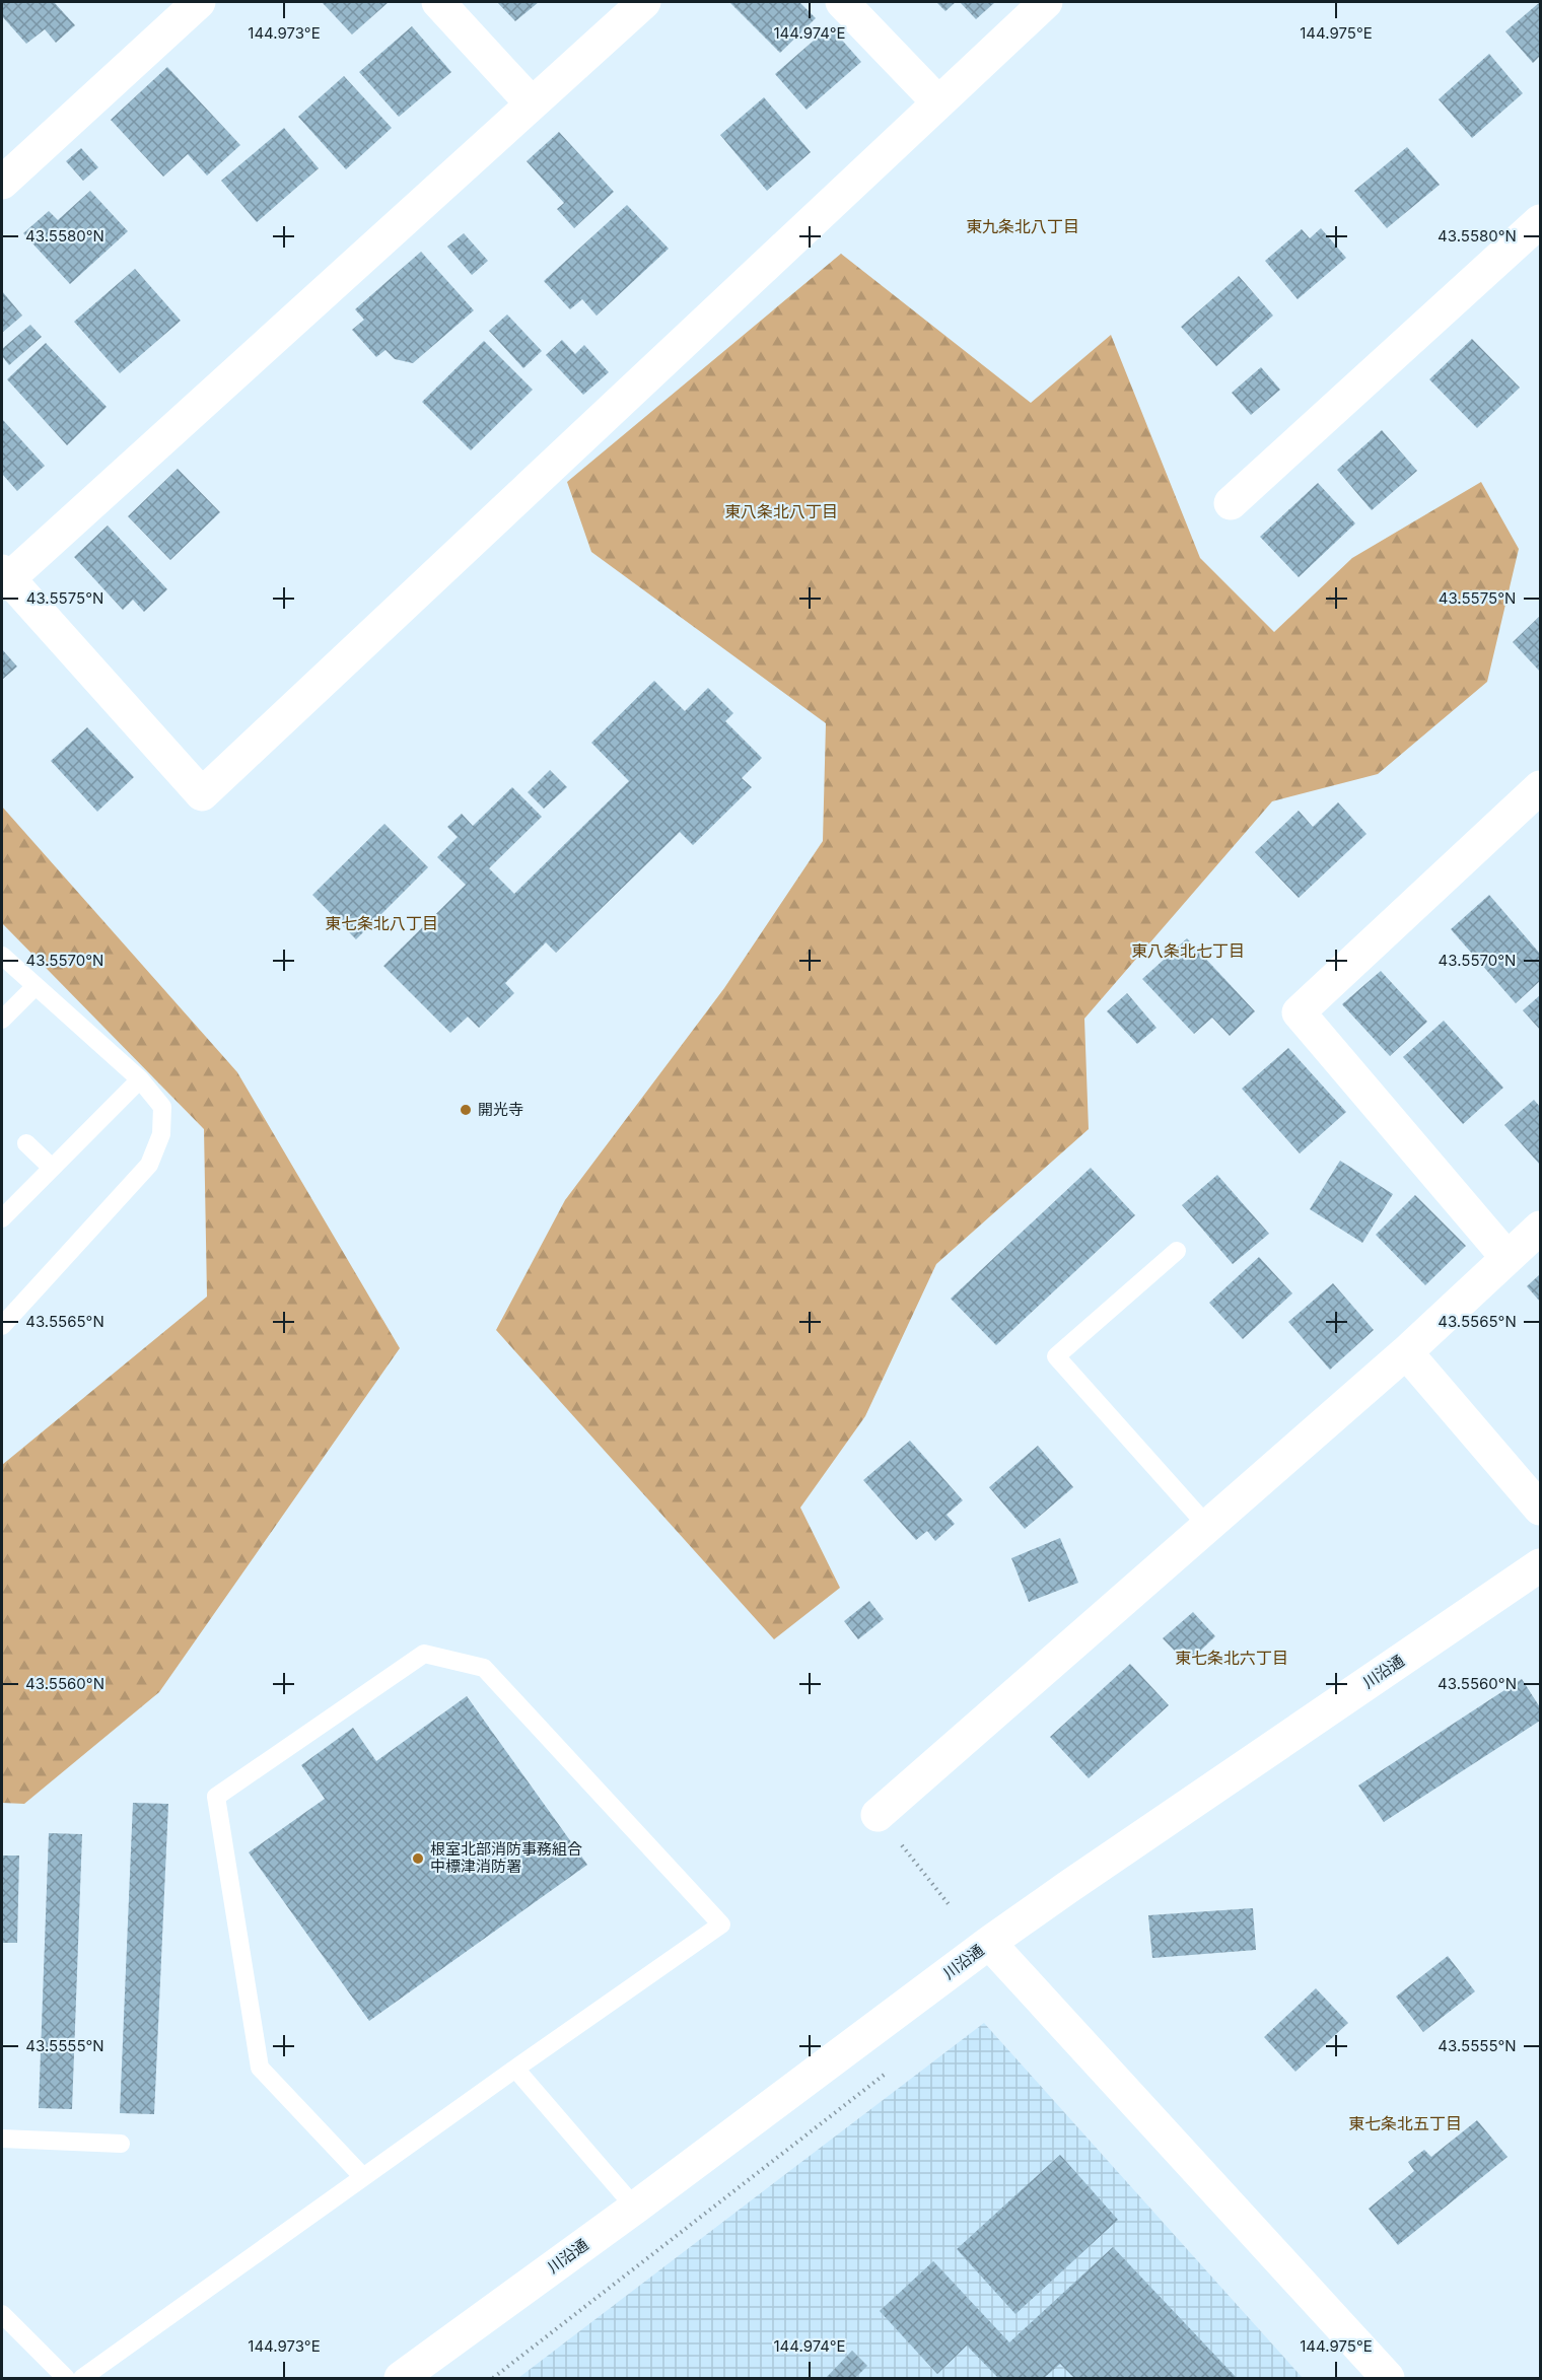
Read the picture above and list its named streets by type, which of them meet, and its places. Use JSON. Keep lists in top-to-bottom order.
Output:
{
  "streets": {
    "street": ["川沿通"]
  },
  "districts": [
    "東九条北八丁目",
    "東八条北八丁目",
    "東七条北八丁目",
    "東八条北七丁目",
    "東七条北六丁目",
    "東七条北五丁目"
  ],
  "places": ["開光寺", "根室北部消防事務組合 中標津消防署"],
  "coordinates": [
    "144.973°E",
    "144.974°E",
    "144.975°E",
    "43.5580°N",
    "43.5575°N",
    "43.5570°N",
    "43.5565°N",
    "43.5560°N",
    "43.5555°N"
  ]
}
